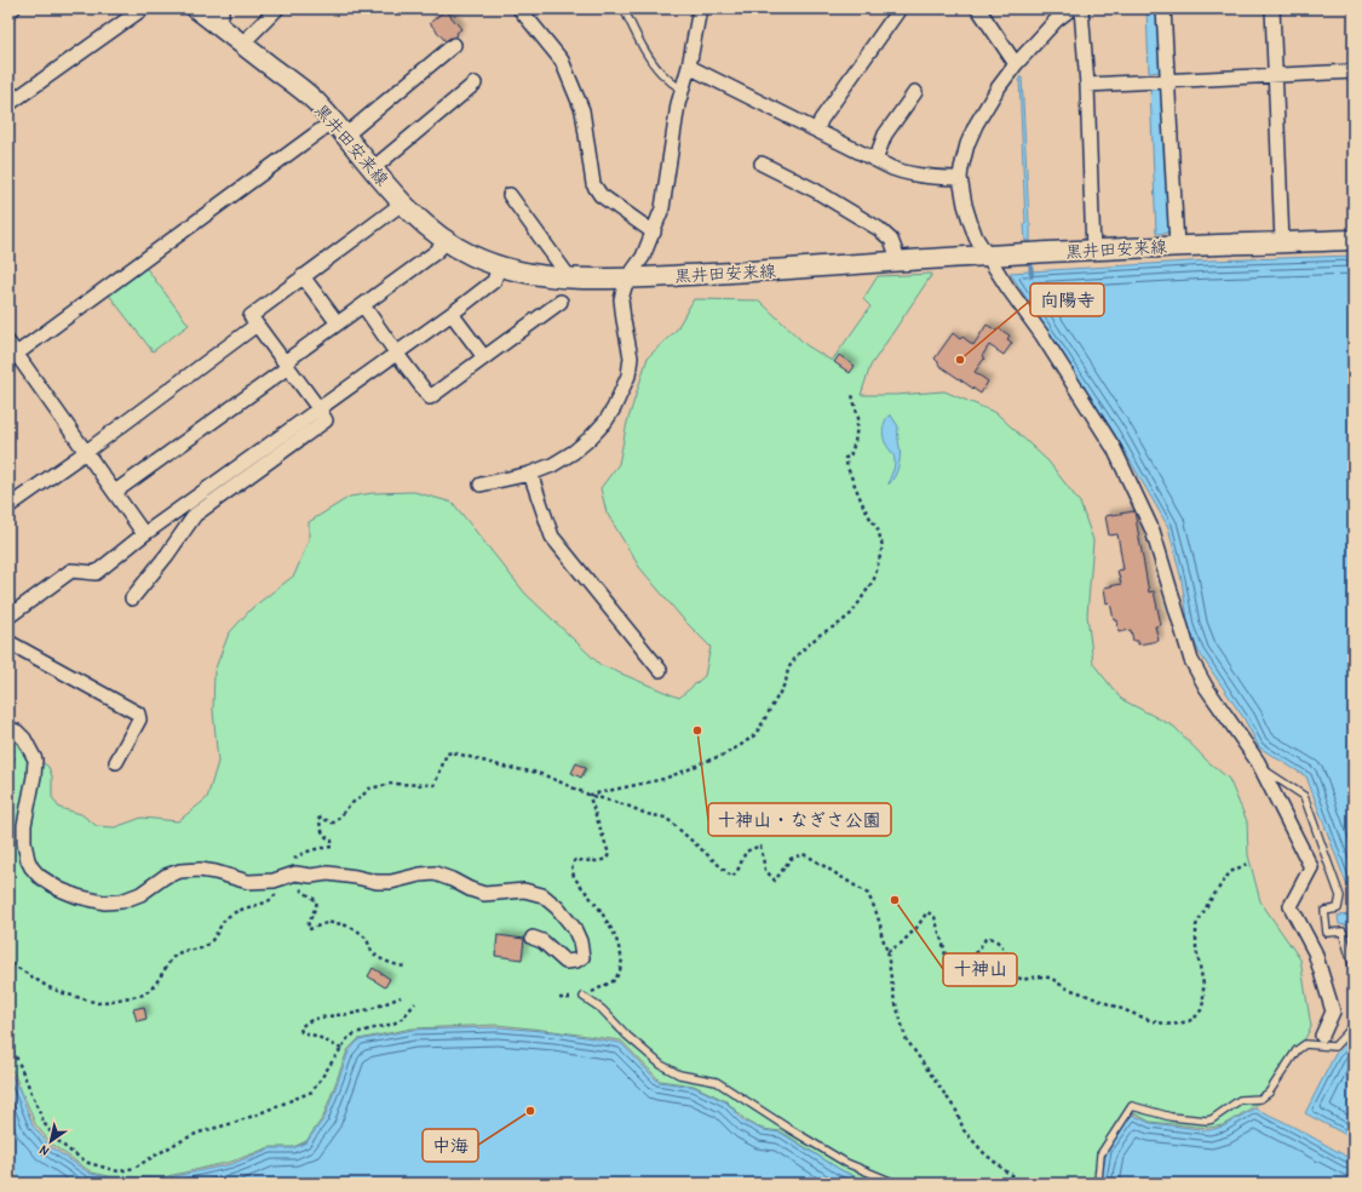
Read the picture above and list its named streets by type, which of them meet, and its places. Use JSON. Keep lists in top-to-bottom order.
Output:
{
  "streets": {
    "main road": ["黒井田安来線"]
  },
  "places": [
    "向陽寺",
    "十神山・なぎさ公園",
    "十神山",
    "中海"
  ],
  "north": "bottom left"
}
